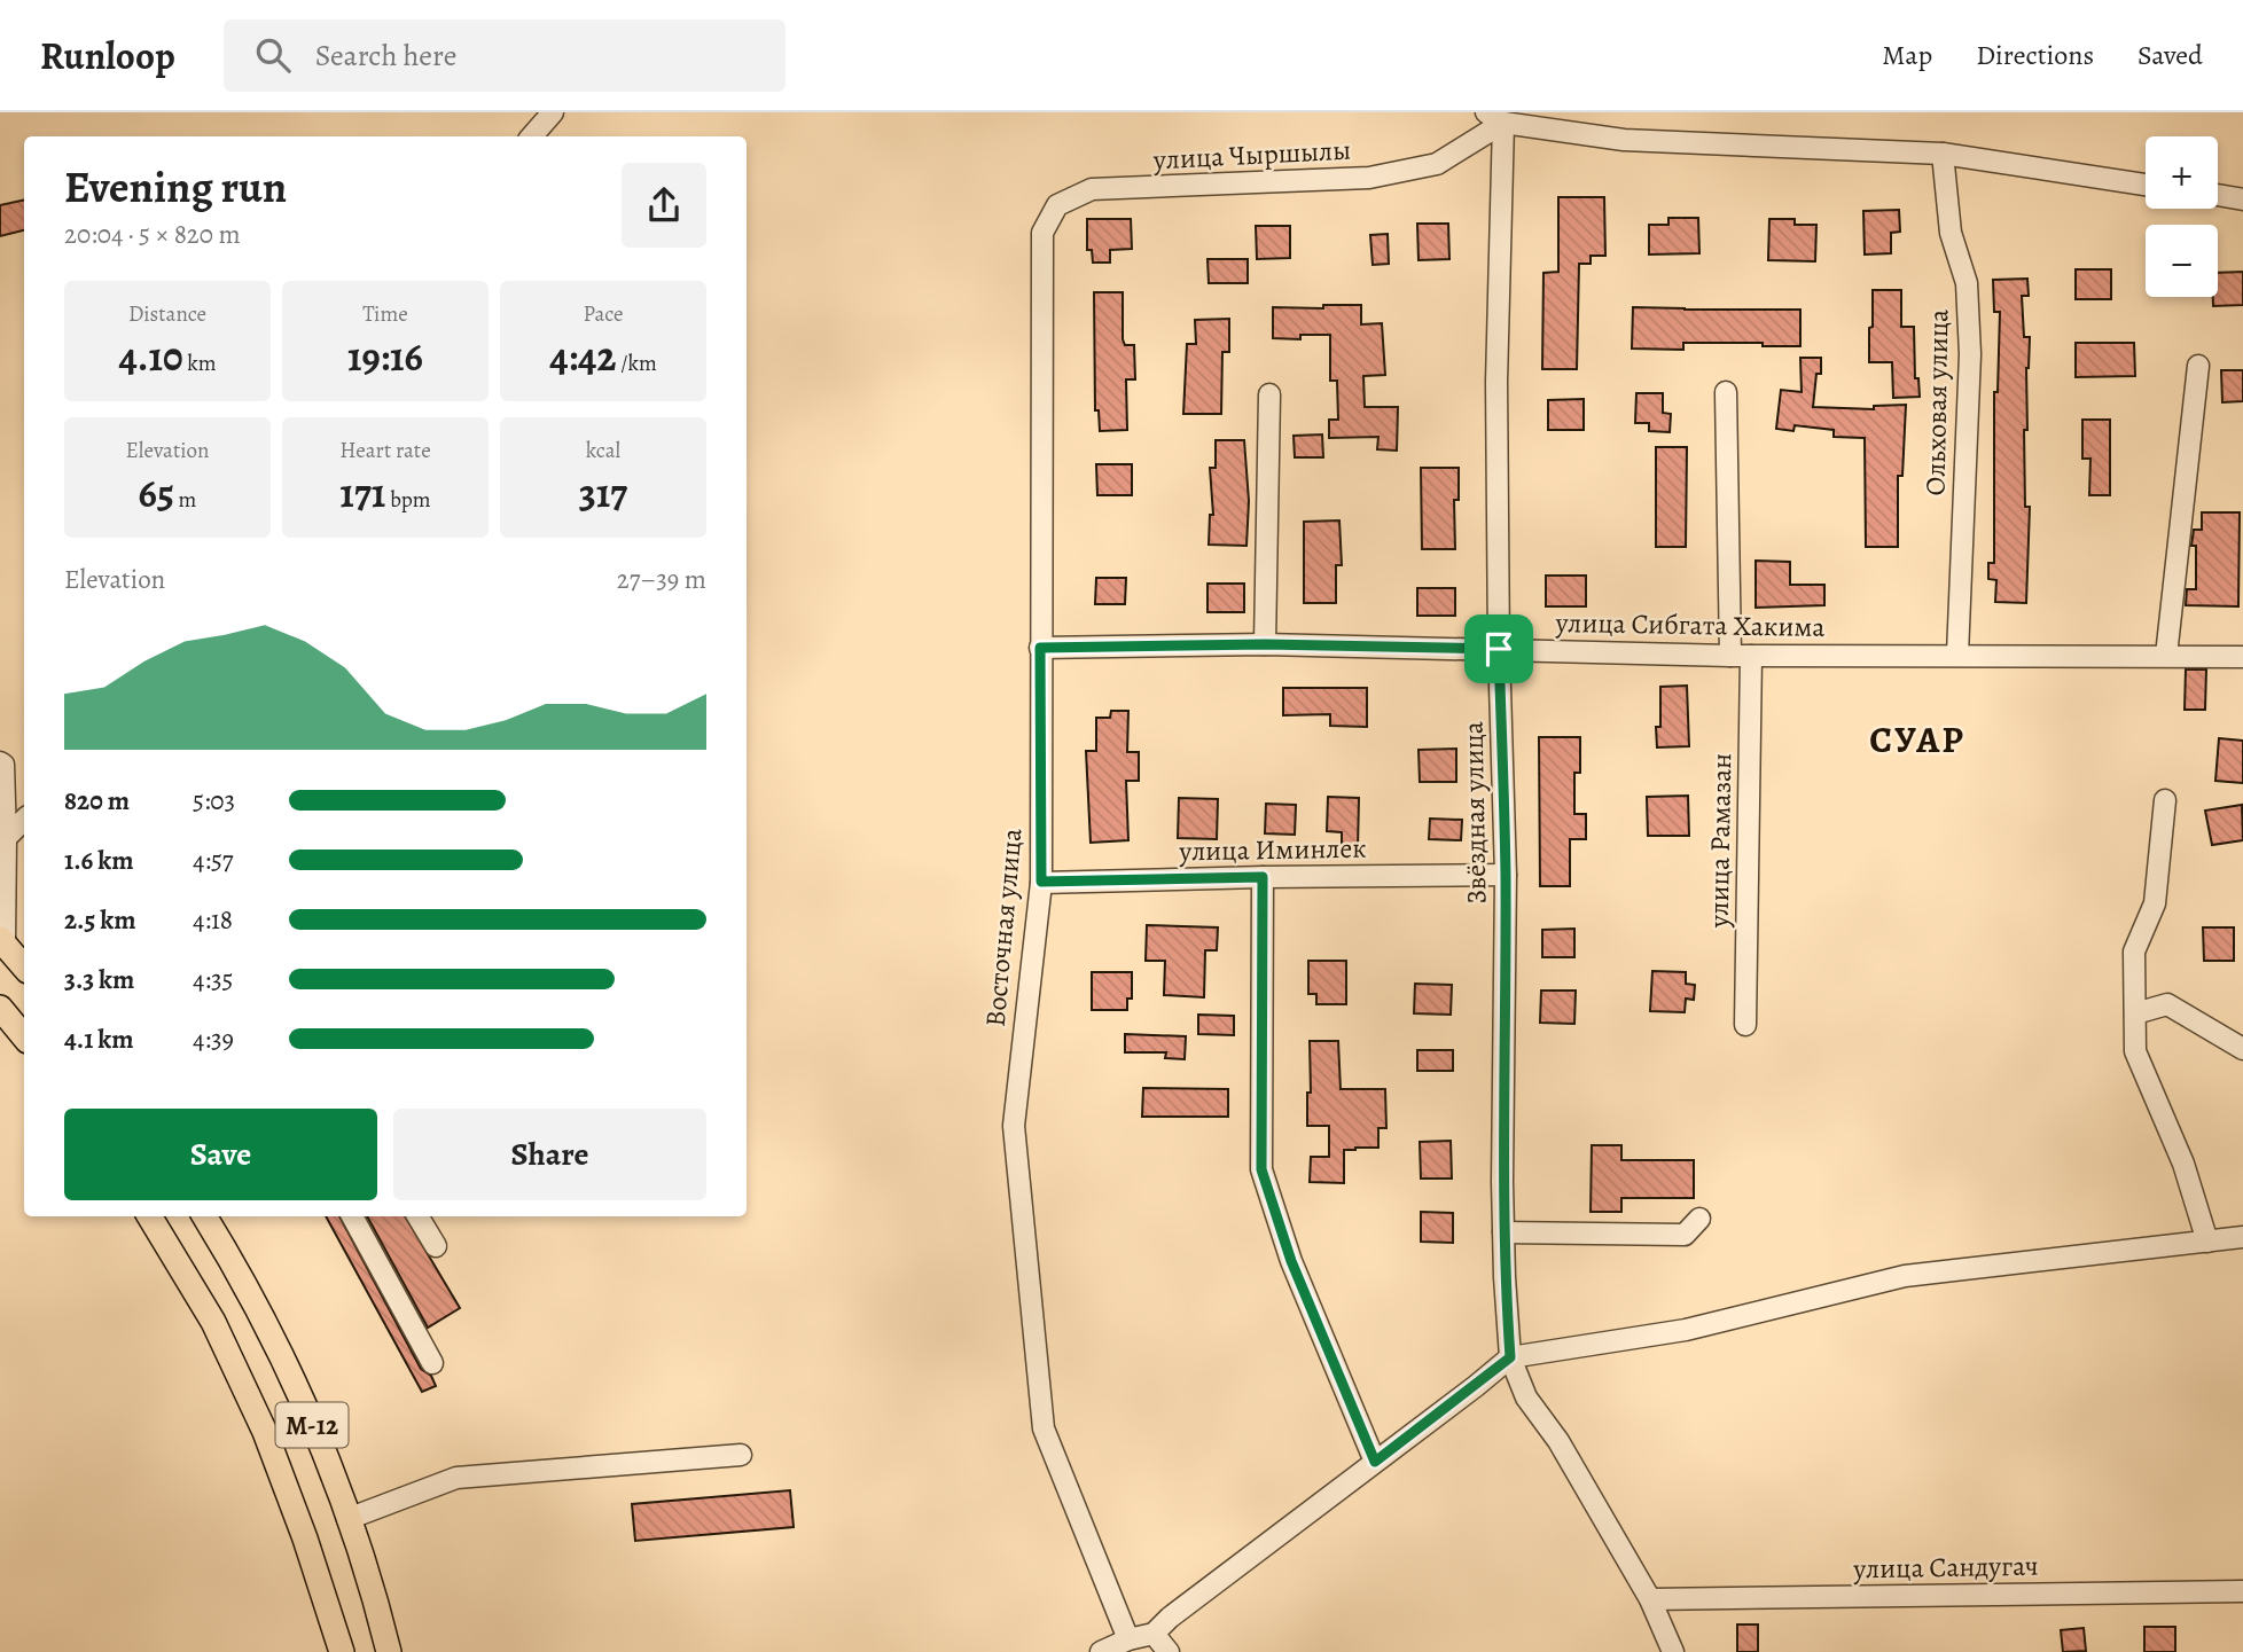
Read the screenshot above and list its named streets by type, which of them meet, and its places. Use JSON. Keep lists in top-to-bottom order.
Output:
{
  "streets": {
    "main road": ["М-12"],
    "street": [
      "улица Чыршылы",
      "Ольховая улица",
      "улица Сибгата Хакима",
      "Звёздная улица",
      "улица Рамазан",
      "улица Иминлек",
      "Восточная улица",
      "улица Сандугач"
    ]
  },
  "crossings": [
    ["улица Чыршылы", "Звёздная улица"],
    ["улица Чыршылы", "Восточная улица"],
    ["Ольховая улица", "улица Сибгата Хакима"],
    ["улица Сибгата Хакима", "Звёздная улица"],
    ["улица Сибгата Хакима", "улица Рамазан"],
    ["улица Сибгата Хакима", "Восточная улица"],
    ["Звёздная улица", "улица Иминлек"],
    ["Звёздная улица", "улица Сандугач"],
    ["улица Иминлек", "Восточная улица"]
  ],
  "districts": ["СУАР"],
  "page": {
    "header": "Runloop",
    "search": "Search here",
    "nav": ["Map", "Directions", "Saved"],
    "map_buttons": ["+", "−"],
    "heading": ["Evening run", "20:04 · 5 × 820 m"],
    "stats": [
      ["Distance", "4.10 km"],
      ["Time", "19:16"],
      ["Pace", "4:42 /km"],
      ["Elevation", "65 m"],
      ["Heart rate", "171 bpm"],
      ["kcal", "317"]
    ],
    "chart": ["Elevation", "27–39 m"],
    "list": [
      {
        "name": "820 m",
        "note": "5:03"
      },
      {
        "name": "1.6 km",
        "note": "4:57"
      },
      {
        "name": "2.5 km",
        "note": "4:18"
      },
      {
        "name": "3.3 km",
        "note": "4:35"
      },
      {
        "name": "4.1 km",
        "note": "4:39"
      }
    ],
    "buttons": ["Save", "Share"]
  }
}
